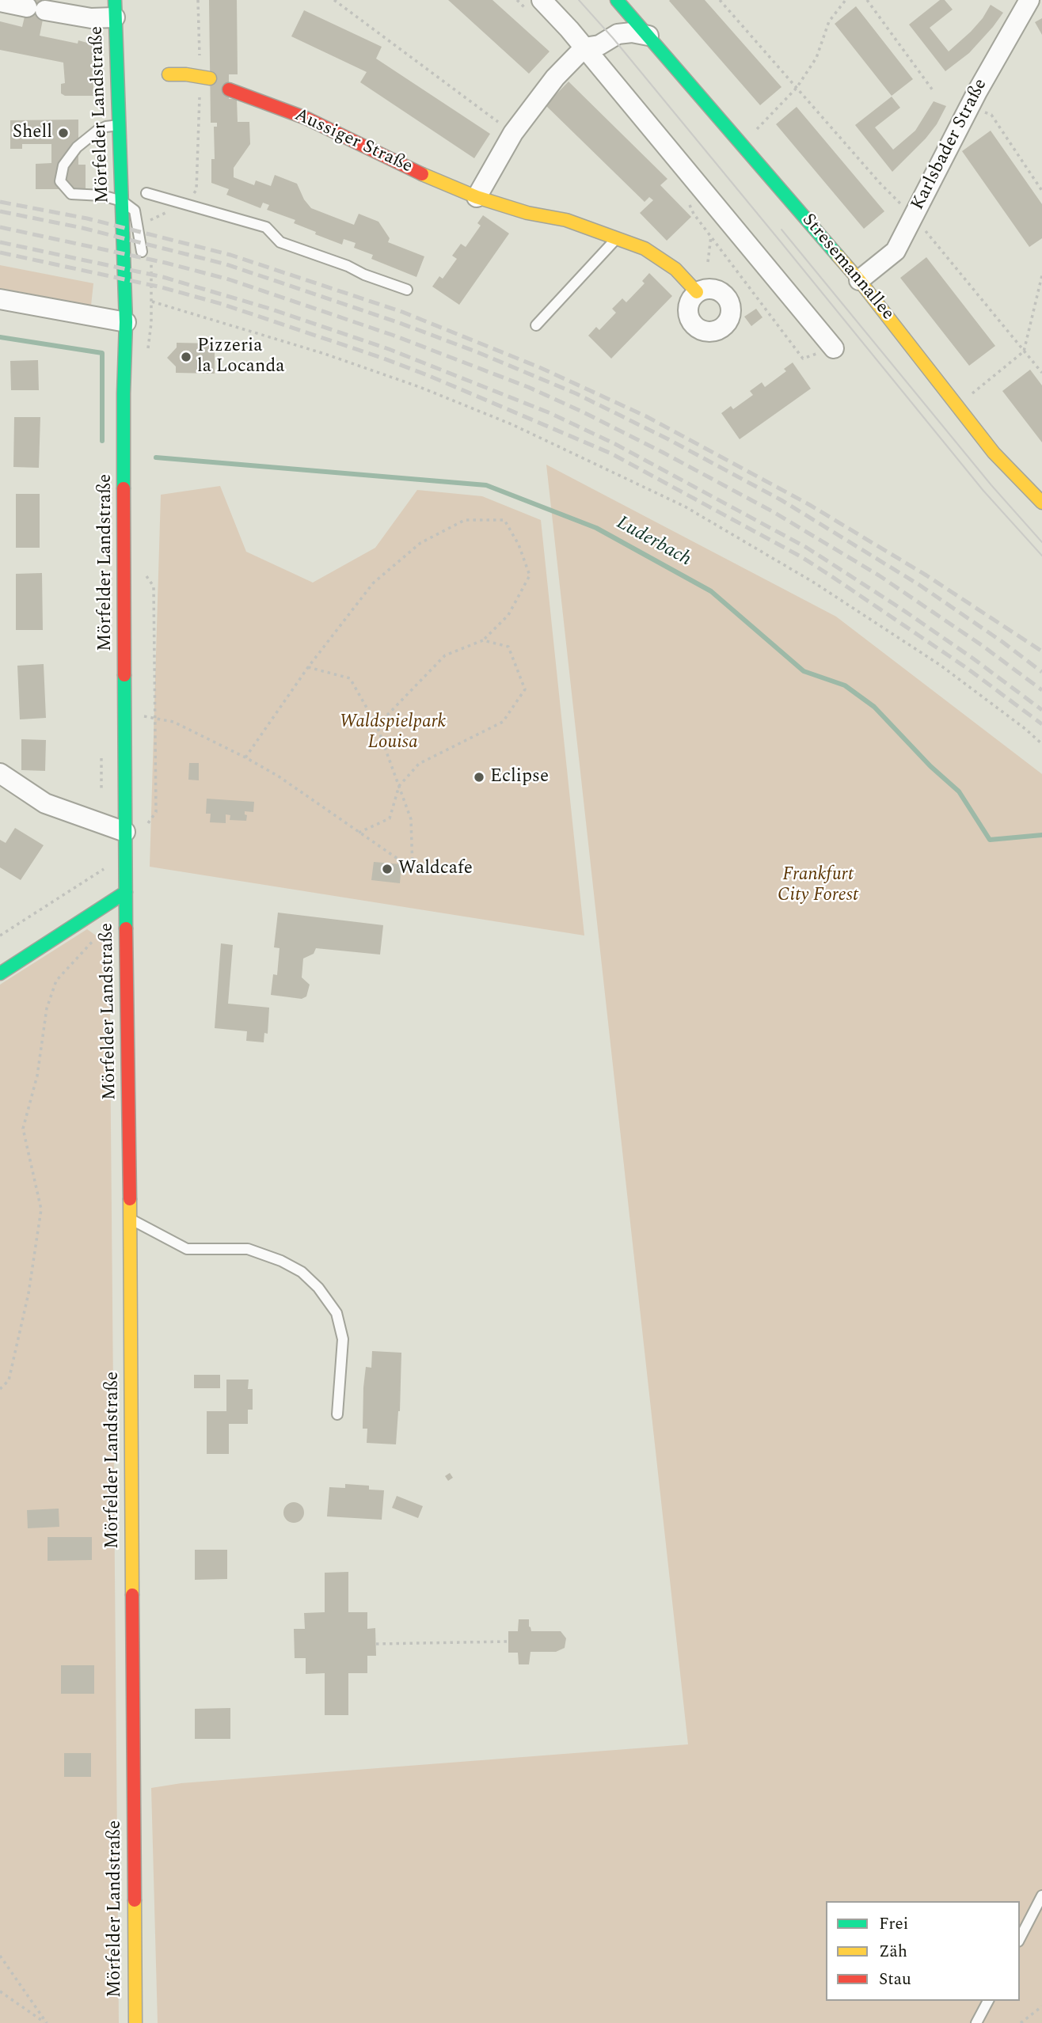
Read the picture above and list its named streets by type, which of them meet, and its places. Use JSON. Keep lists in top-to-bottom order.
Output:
{
  "streets": {
    "main road": ["Mörfelder Landstraße", "Aussiger Straße", "Stresemannallee"],
    "street": ["Karlsbader Straße"]
  },
  "crossings": [
    ["Karlsbader Straße", "Stresemannallee"]
  ],
  "water": ["Luderbach"],
  "parks": ["Waldspielpark Louisa", "Frankfurt City Forest"],
  "places": [
    "Shell",
    "Pizzeria la Locanda",
    "Eclipse",
    "Waldcafe"
  ],
  "legend": ["Frei", "Zäh", "Stau"]
}
